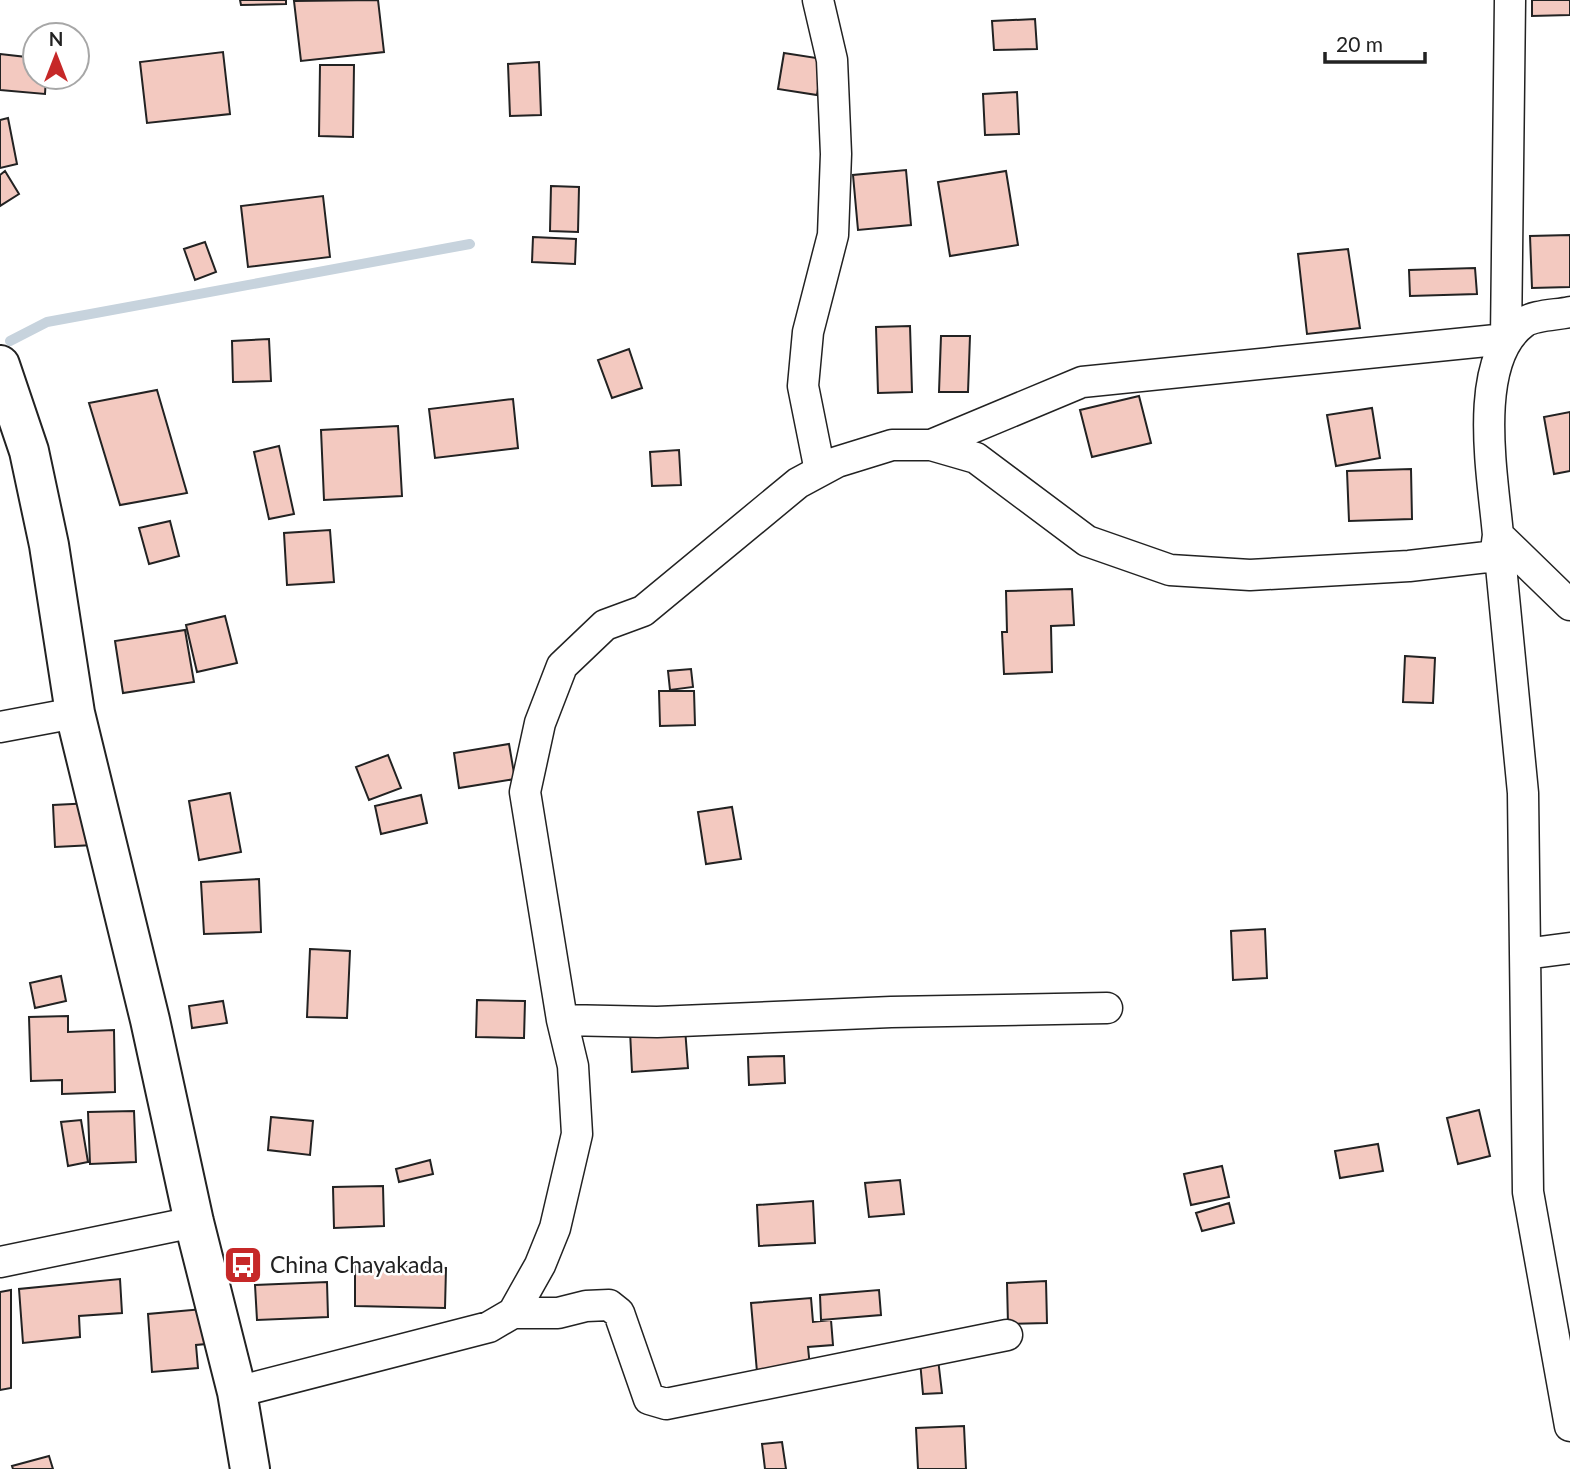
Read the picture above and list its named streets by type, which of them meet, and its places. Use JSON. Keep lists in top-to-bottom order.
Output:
{
  "places": {
    "bus stop": ["China Chayakada"]
  },
  "scale_bar": "20 m",
  "north": "top"
}
